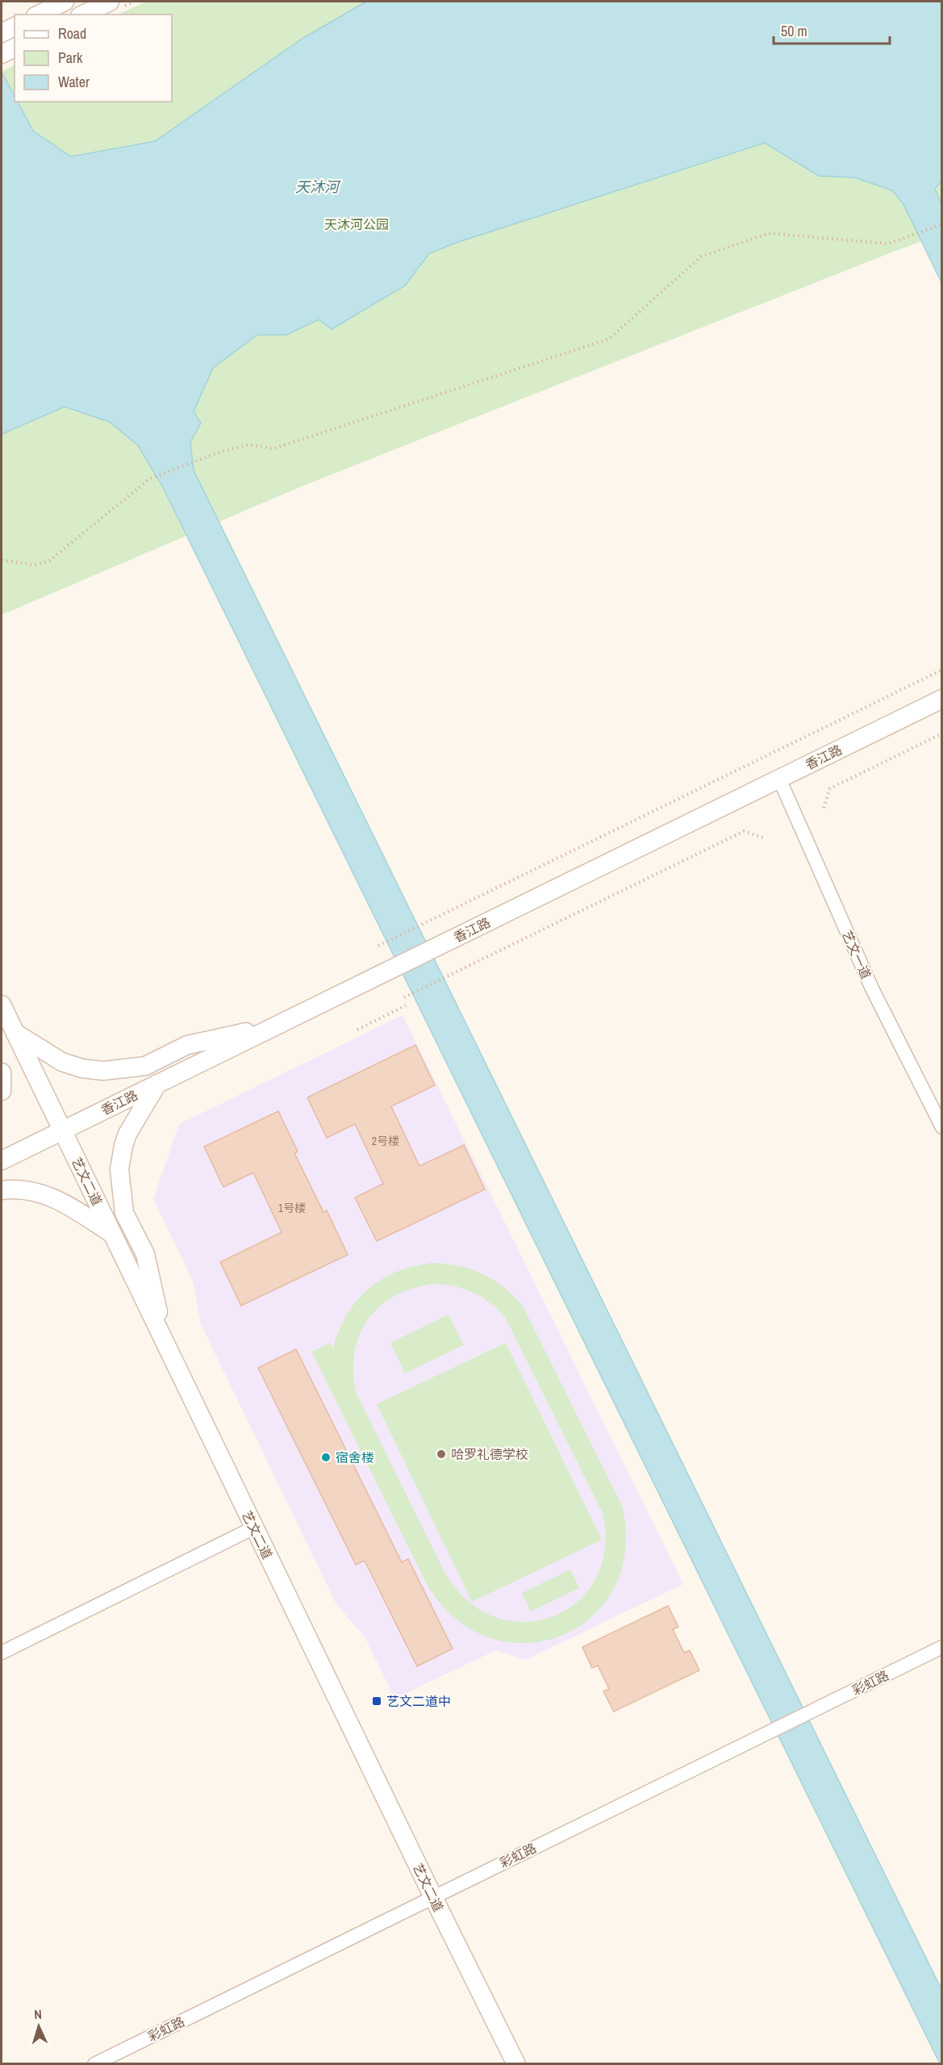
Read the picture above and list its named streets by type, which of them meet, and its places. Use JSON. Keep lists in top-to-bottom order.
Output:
{
  "streets": {
    "main road": ["香江路", "艺文二道"],
    "street": ["艺文一道", "彩虹路"]
  },
  "crossings": [
    ["香江路", "艺文一道"],
    ["香江路", "艺文二道"],
    ["艺文二道", "彩虹路"]
  ],
  "water": ["天沐河"],
  "parks": ["天沐河公园"],
  "places": {
    "other": ["哈罗礼德学校", "宿舍楼"],
    "transit": ["艺文二道中"]
  },
  "house_numbers": ["2号楼", "1号楼"],
  "legend": ["Road", "Park", "Water"],
  "scale_bar": "50 m",
  "north": "top"
}
